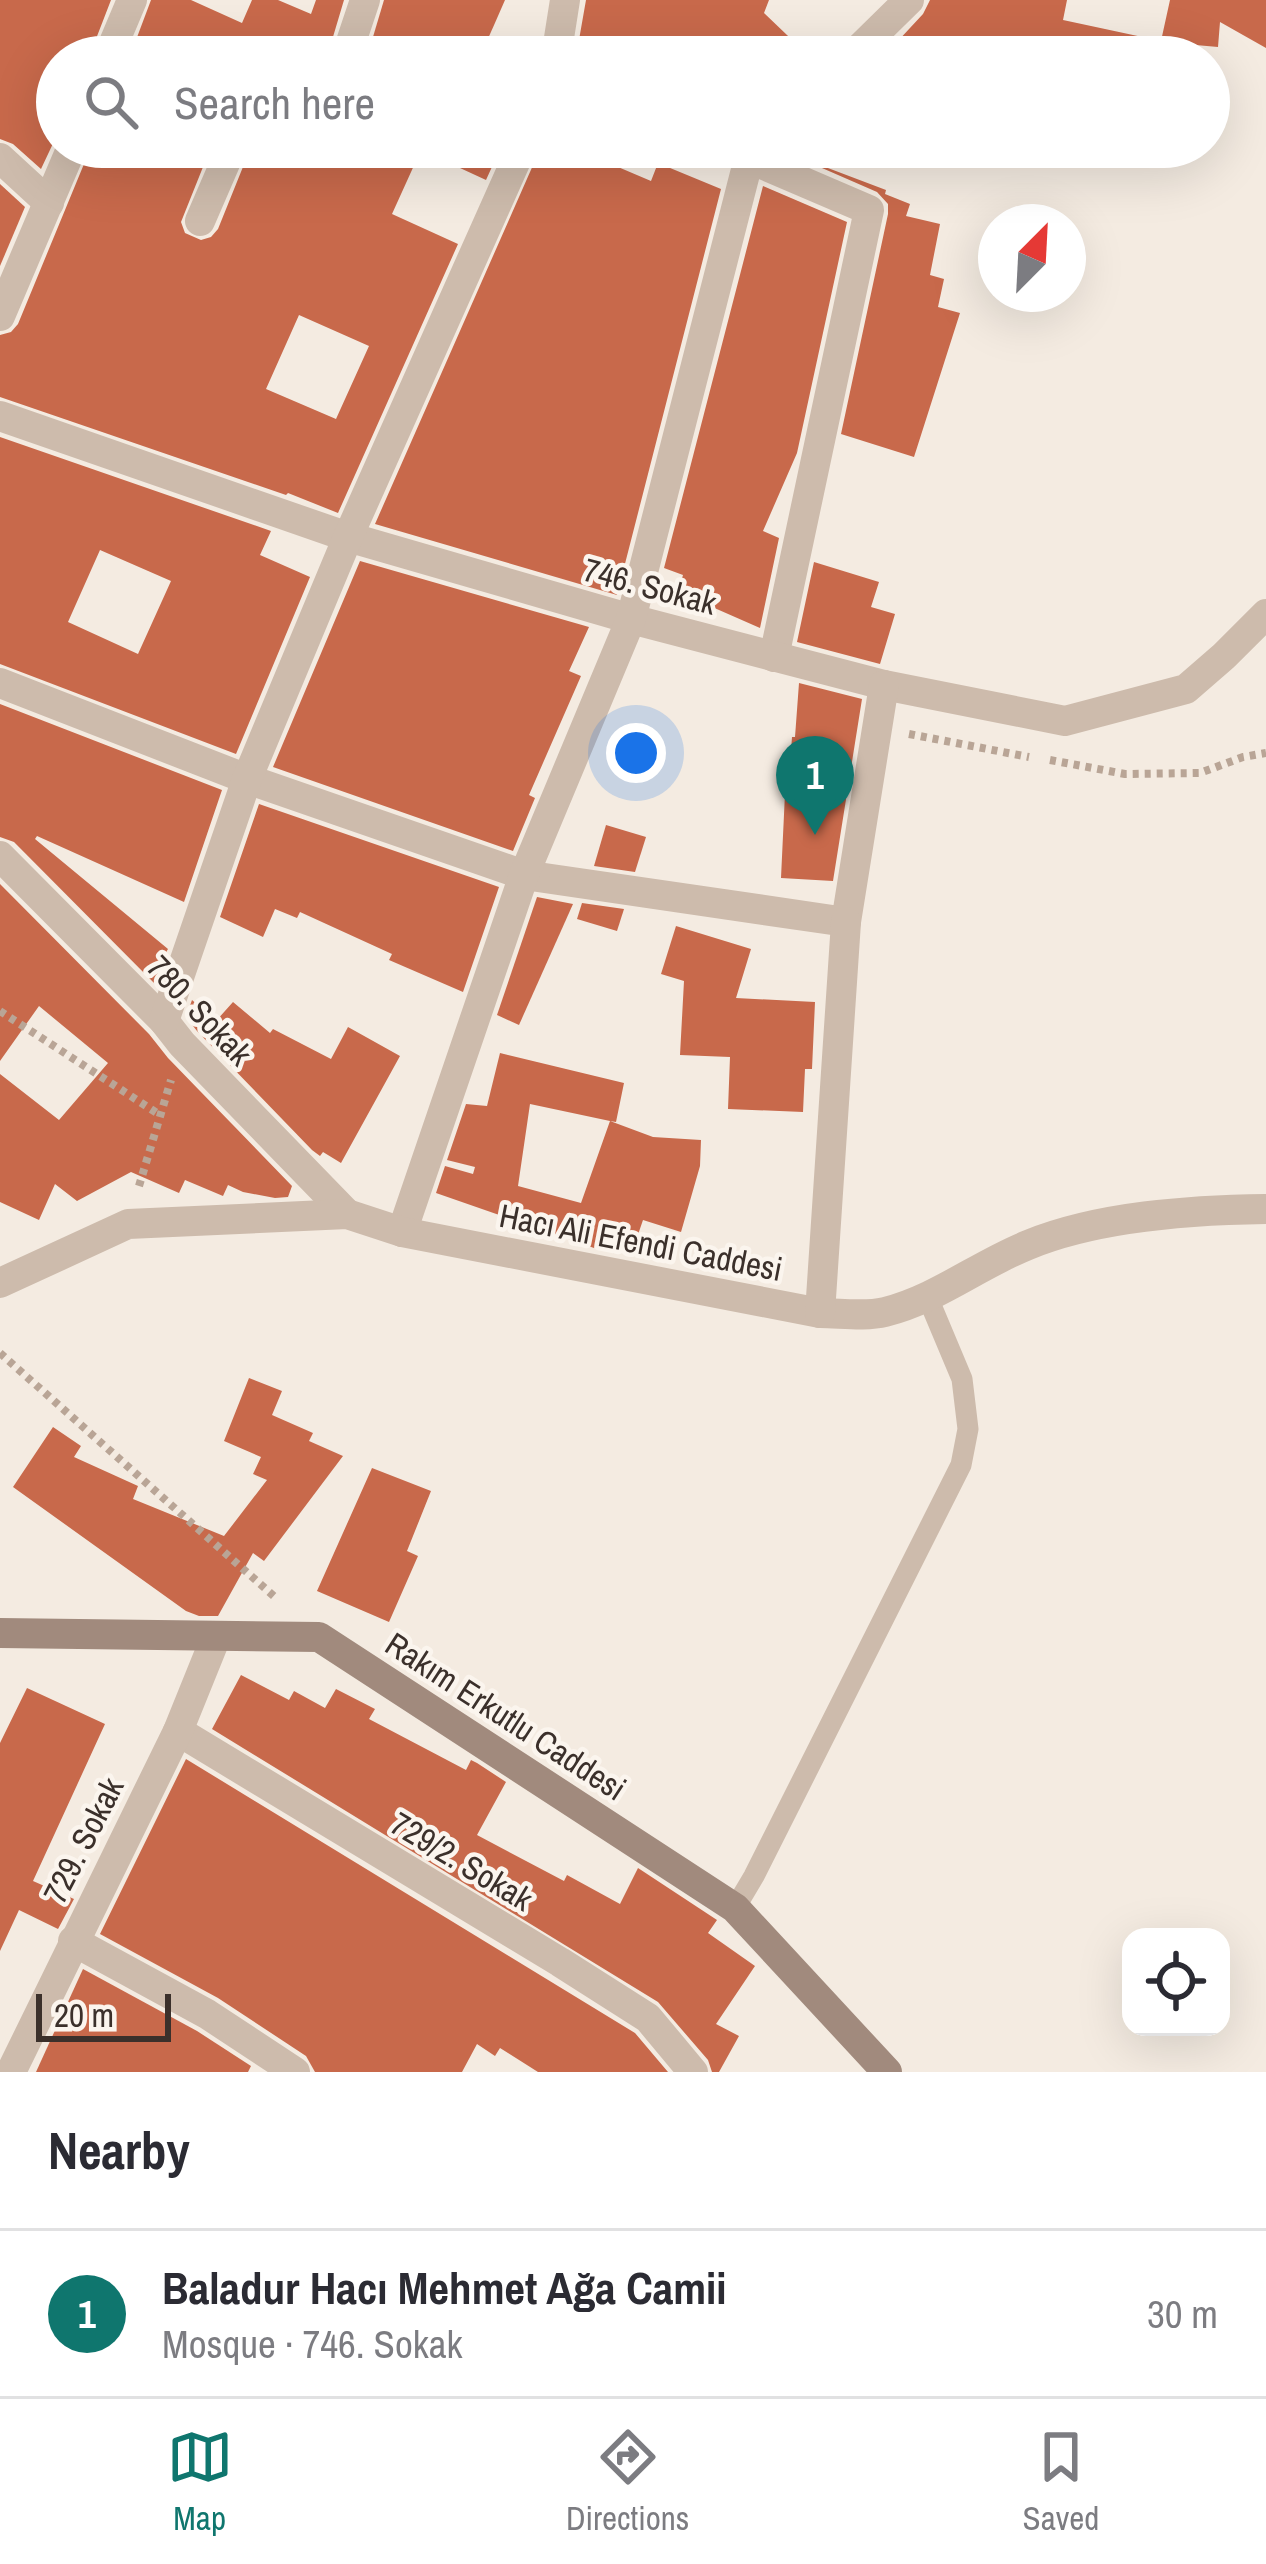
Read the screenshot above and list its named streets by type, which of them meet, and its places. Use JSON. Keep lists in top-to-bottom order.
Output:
{
  "streets": {
    "main road": ["Rakım Erkutlu Caddesi"],
    "street": [
      "746. Sokak",
      "780. Sokak",
      "Hacı Ali Efendi Caddesi",
      "729. Sokak",
      "729/2. Sokak"
    ]
  },
  "crossings": [
    ["780. Sokak", "Hacı Ali Efendi Caddesi"],
    ["729. Sokak", "729/2. Sokak"]
  ],
  "scale_bar": "20 m",
  "north": "top right",
  "page": {
    "search": "Search here",
    "pins": "1",
    "scale": "20 m",
    "heading": "Nearby",
    "list": [
      {
        "mark": "1",
        "name": "Baladur Hacı Mehmet Ağa Camii",
        "note": "Mosque · 746. Sokak",
        "value": "30 m"
      }
    ],
    "nav": ["Map", "Directions", "Saved"]
  }
}
